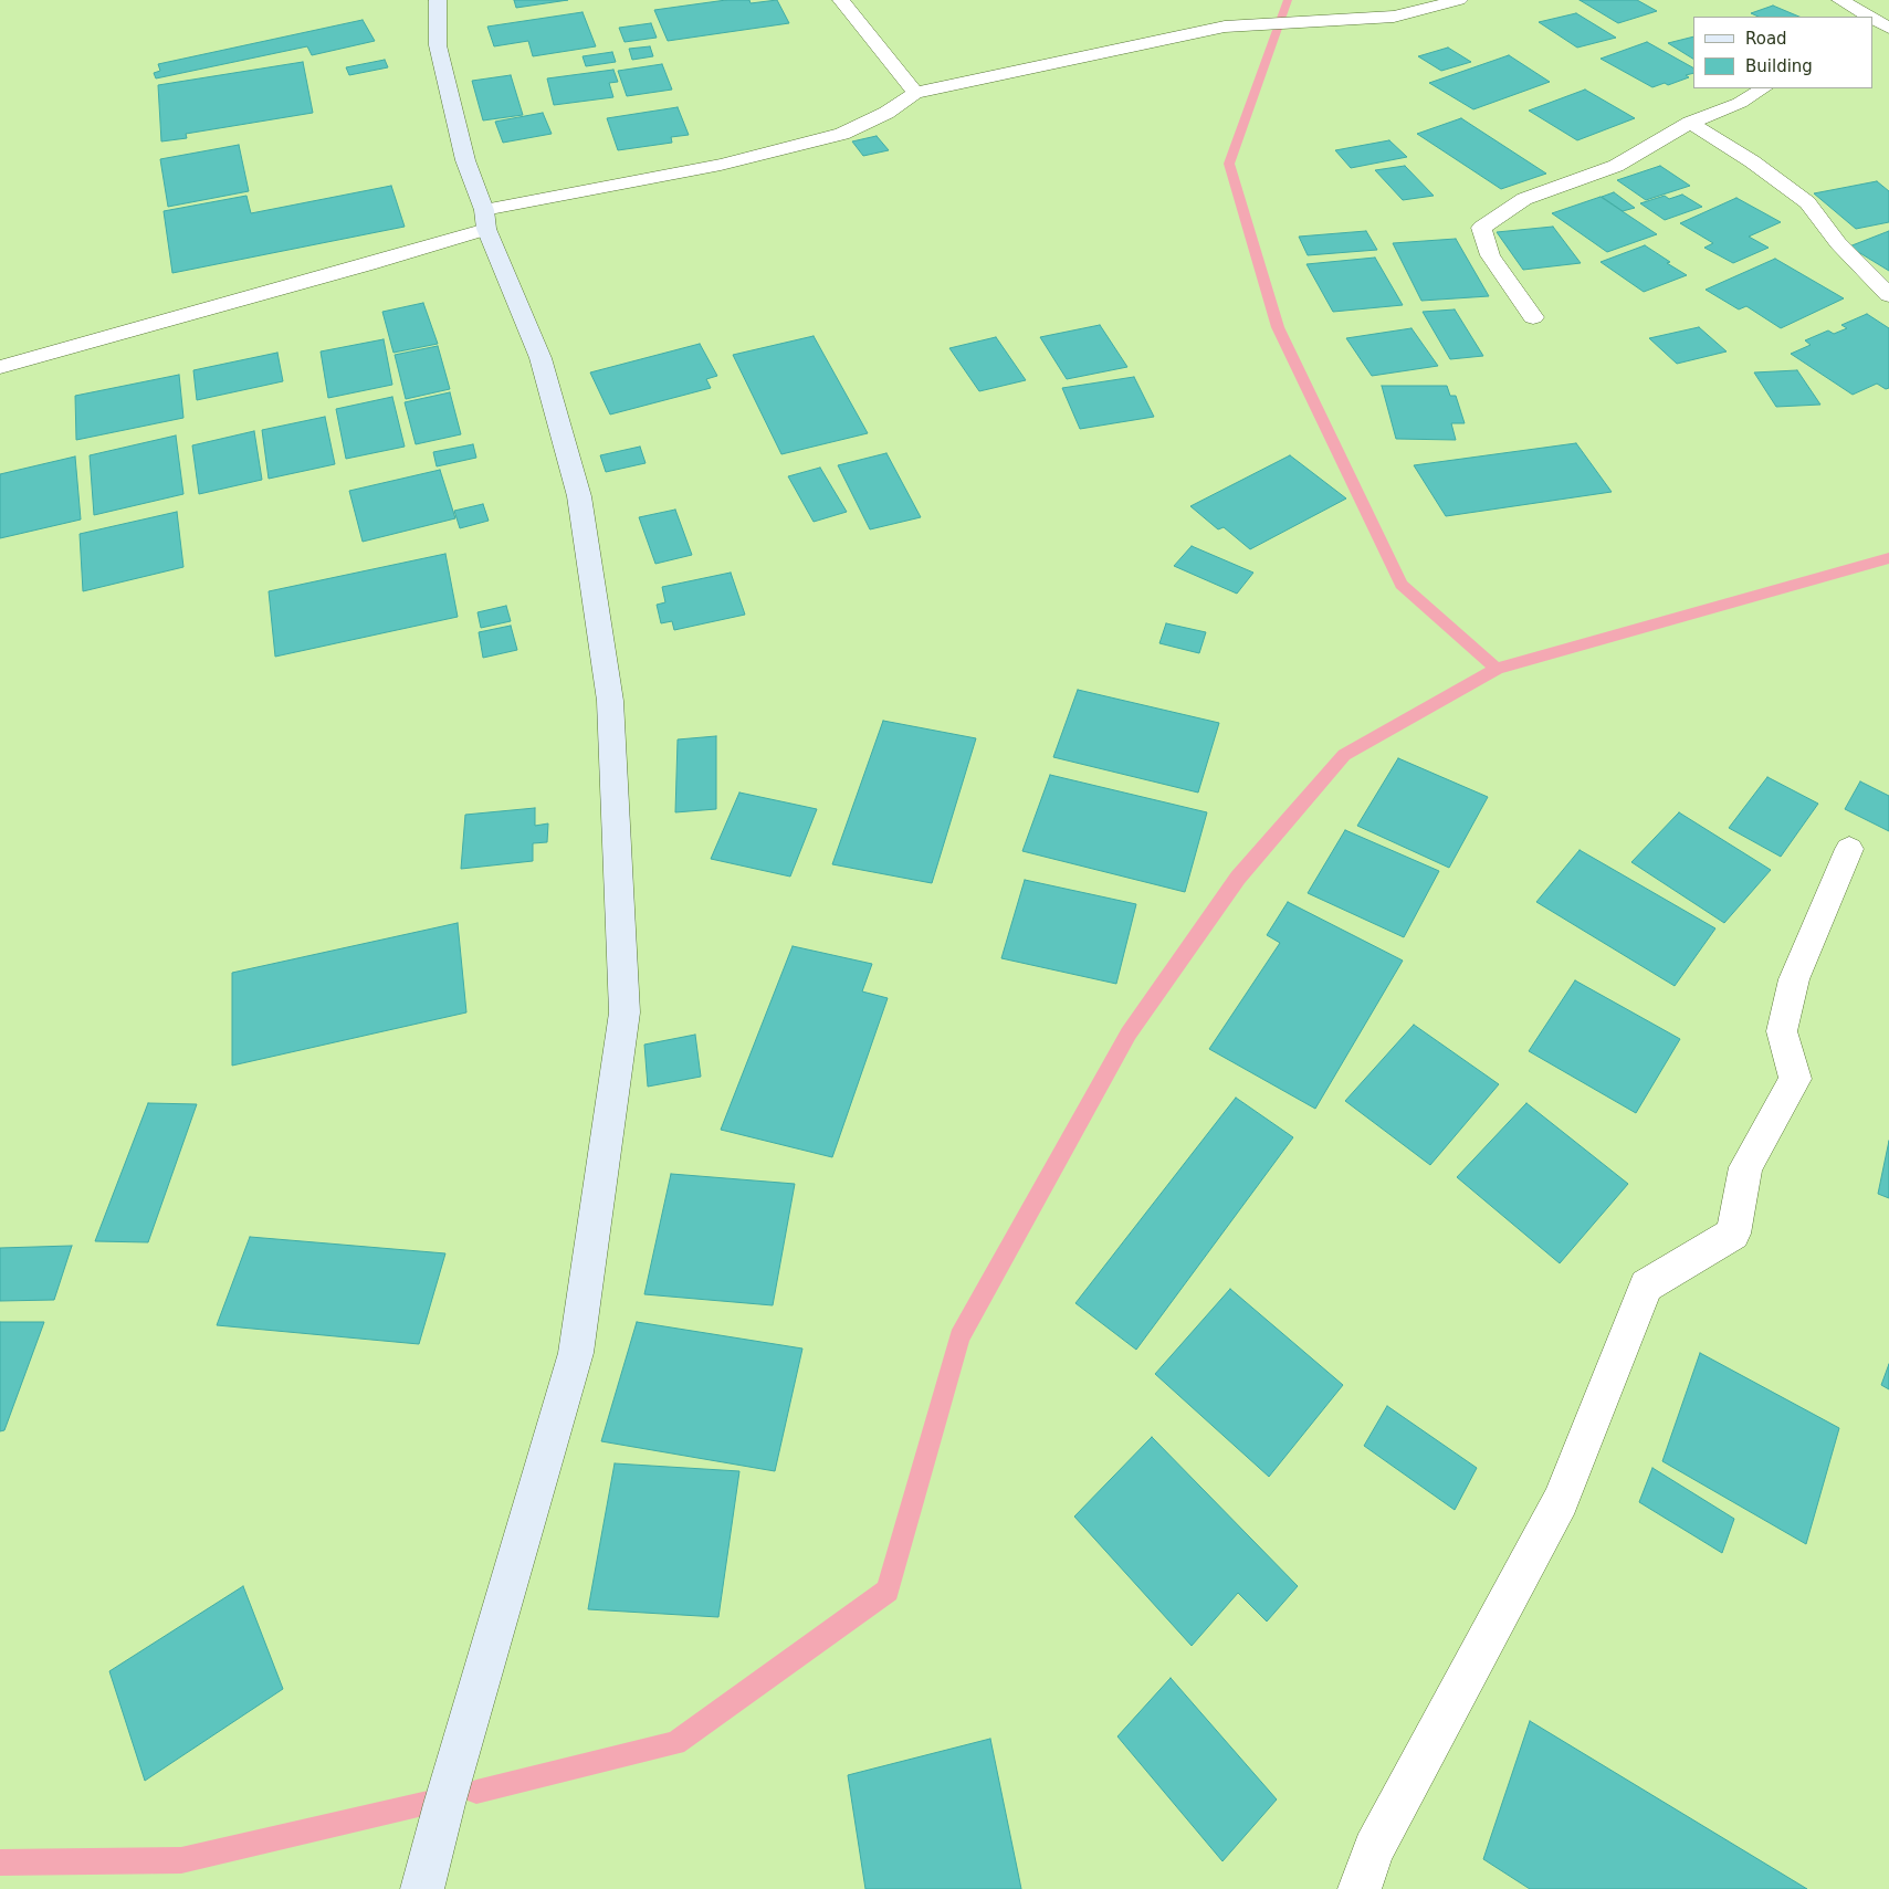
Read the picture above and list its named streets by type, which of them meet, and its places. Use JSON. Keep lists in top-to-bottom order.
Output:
{
  "legend": ["Road", "Building"]
}
